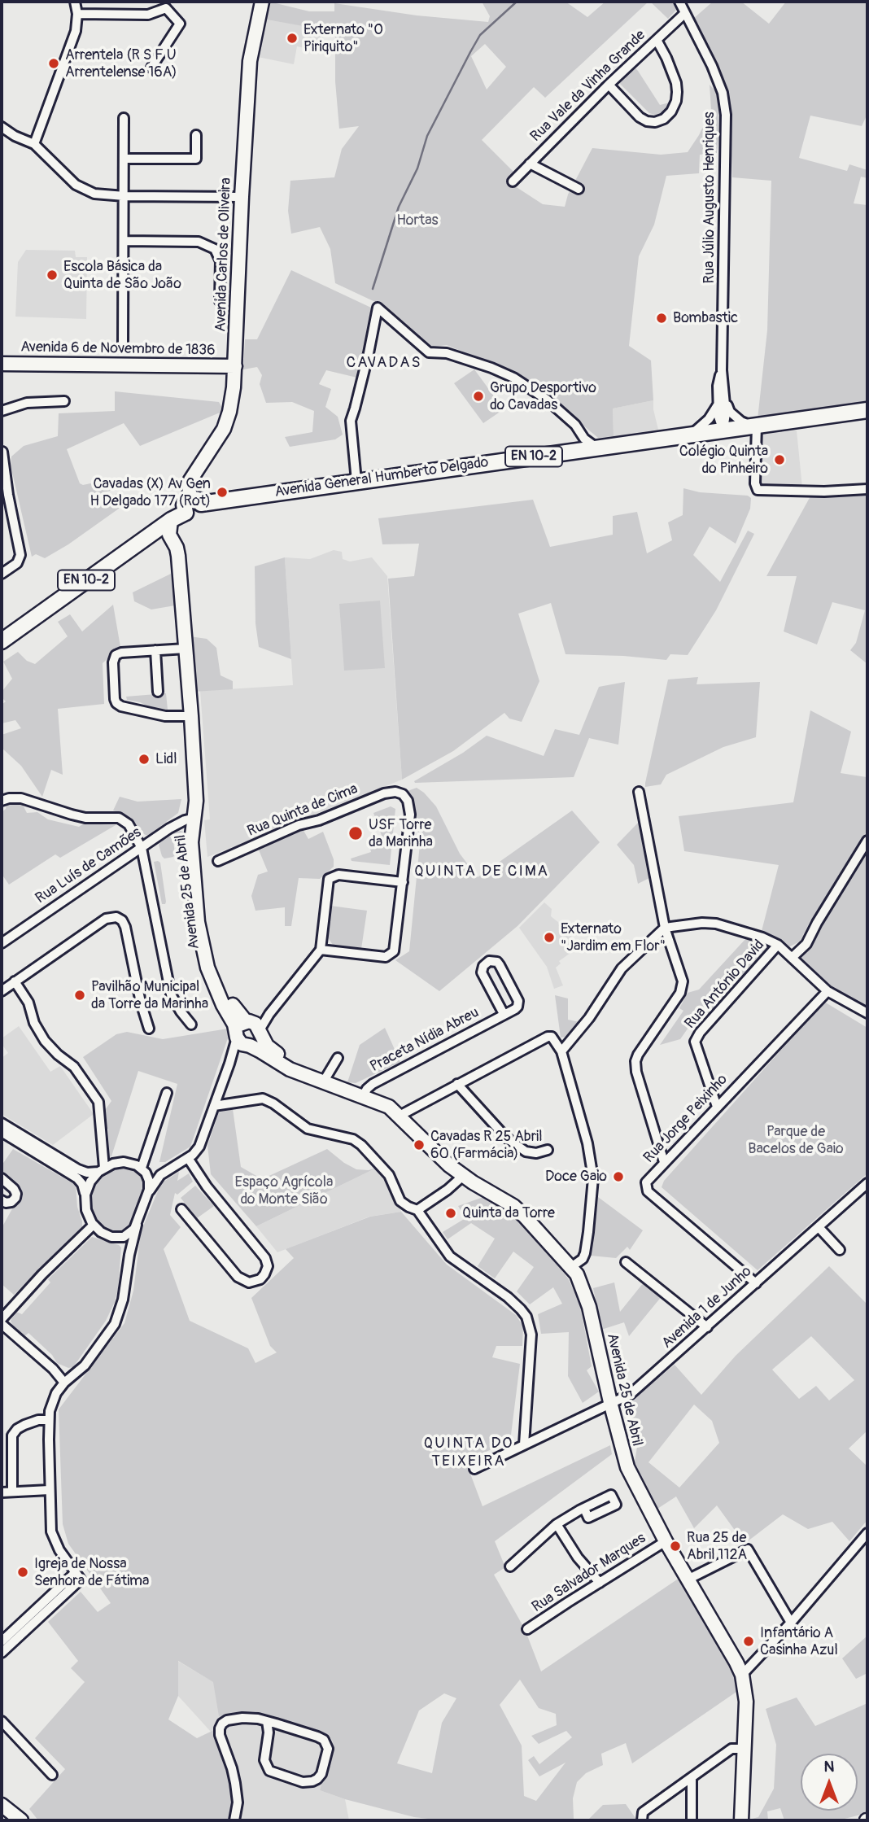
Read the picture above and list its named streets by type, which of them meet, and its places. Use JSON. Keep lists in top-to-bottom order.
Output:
{
  "streets": {
    "main road": [
      "Avenida Carlos de Oliveira",
      "Avenida 6 de Novembro de 1836",
      "EN 10-2",
      "Avenida General Humberto Delgado",
      "Avenida 25 de Abril"
    ],
    "street": [
      "Rua Vale da Vinha Grande",
      "Rua Júlio Augusto Henriques",
      "Rua Quinta de Cima",
      "Rua Luís de Camões",
      "Rua António David",
      "Praceta Nídia Abreu",
      "Rua Jorge Peixinho",
      "Avenida 1 de Junho",
      "Rua Salvador Marques"
    ]
  },
  "crossings": [
    ["Rua Vale da Vinha Grande", "Rua Júlio Augusto Henriques"],
    ["Rua Júlio Augusto Henriques", "Avenida General Humberto Delgado"],
    ["Avenida Carlos de Oliveira", "Avenida 6 de Novembro de 1836"],
    ["Avenida Carlos de Oliveira", "EN 10-2"],
    ["Avenida Carlos de Oliveira", "Avenida General Humberto Delgado"],
    ["EN 10-2", "Avenida General Humberto Delgado"],
    ["EN 10-2", "Avenida 25 de Abril"],
    ["Rua Luís de Camões", "Avenida 25 de Abril"],
    ["Avenida 25 de Abril", "Praceta Nídia Abreu"],
    ["Avenida 25 de Abril", "Avenida 1 de Junho"],
    ["Avenida 25 de Abril", "Rua Salvador Marques"],
    ["Rua António David", "Rua Jorge Peixinho"],
    ["Rua Jorge Peixinho", "Avenida 1 de Junho"]
  ],
  "districts": ["CAVADAS", "QUINTA DE CIMA", "QUINTA DO TEIXEIRA"],
  "parks": ["Hortas", "Parque de Bacelos de Gaio", "Espaço Agrícola do Monte Sião"],
  "places": [
    "Externato \"O Piriquito\"",
    "Arrentela (R S F U Arrentelense 16A)",
    "Escola Básica da Quinta de São João",
    "Bombastic",
    "Grupo Desportivo do Cavadas",
    "Colégio Quinta do Pinheiro",
    "Cavadas (X) Av Gen H Delgado 177 (Rot)",
    "Lidl",
    "USF Torre da Marinha",
    "Externato \"Jardim em Flor\"",
    "Pavilhão Municipal da Torre da Marinha",
    "Cavadas R 25 Abril 60 (Farmácia)",
    "Doce Gaio",
    "Quinta da Torre",
    "Rua 25 de Abril 112A",
    "Igreja de Nossa Senhora de Fátima",
    "Infantário A Casinha Azul"
  ],
  "north": "top"
}
